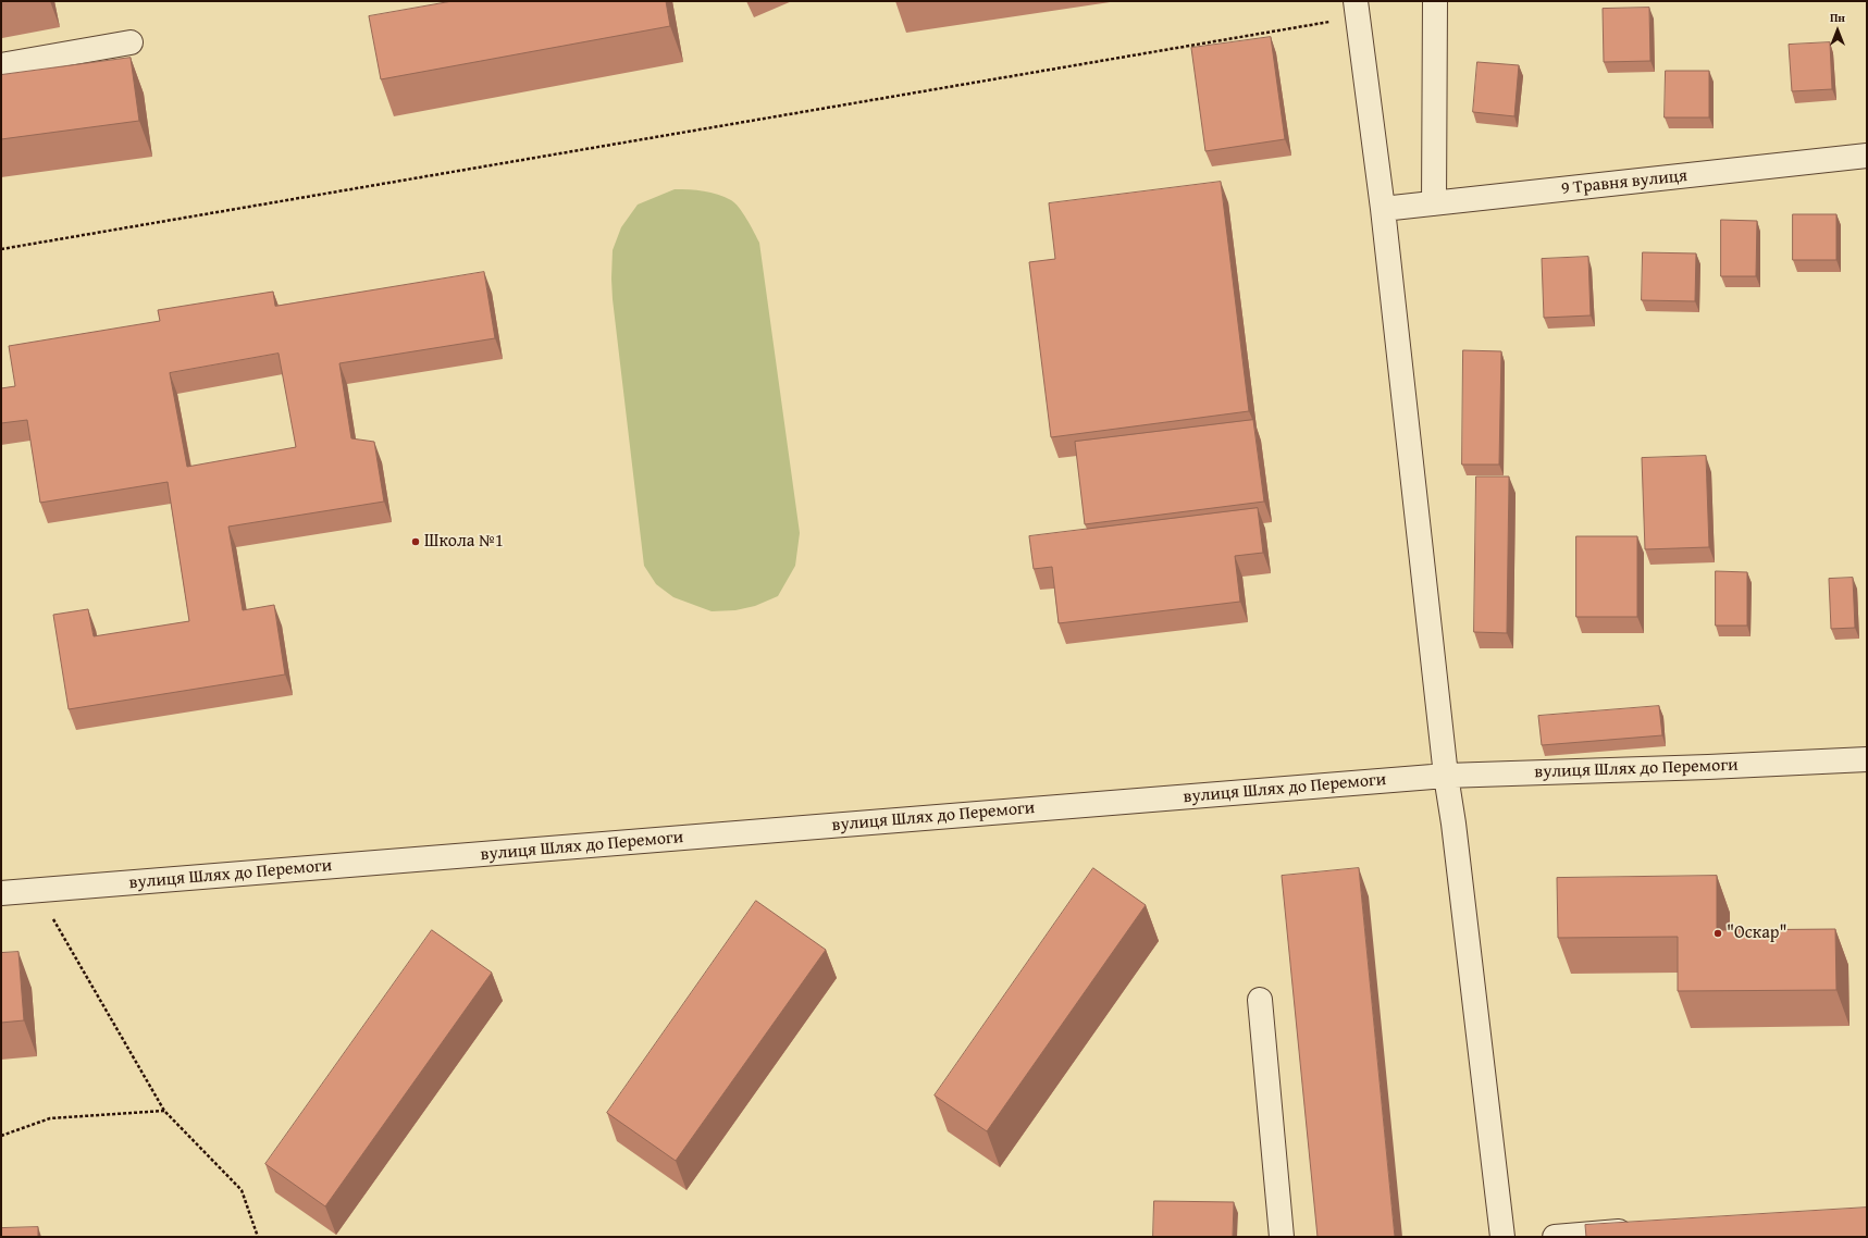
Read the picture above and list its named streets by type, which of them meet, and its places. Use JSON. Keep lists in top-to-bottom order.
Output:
{
  "streets": {
    "street": ["9 Травня вулиця", "вулиця Шлях до Перемоги"]
  },
  "places": ["Школа №1", "\"Оскар\""],
  "north": "top"
}
